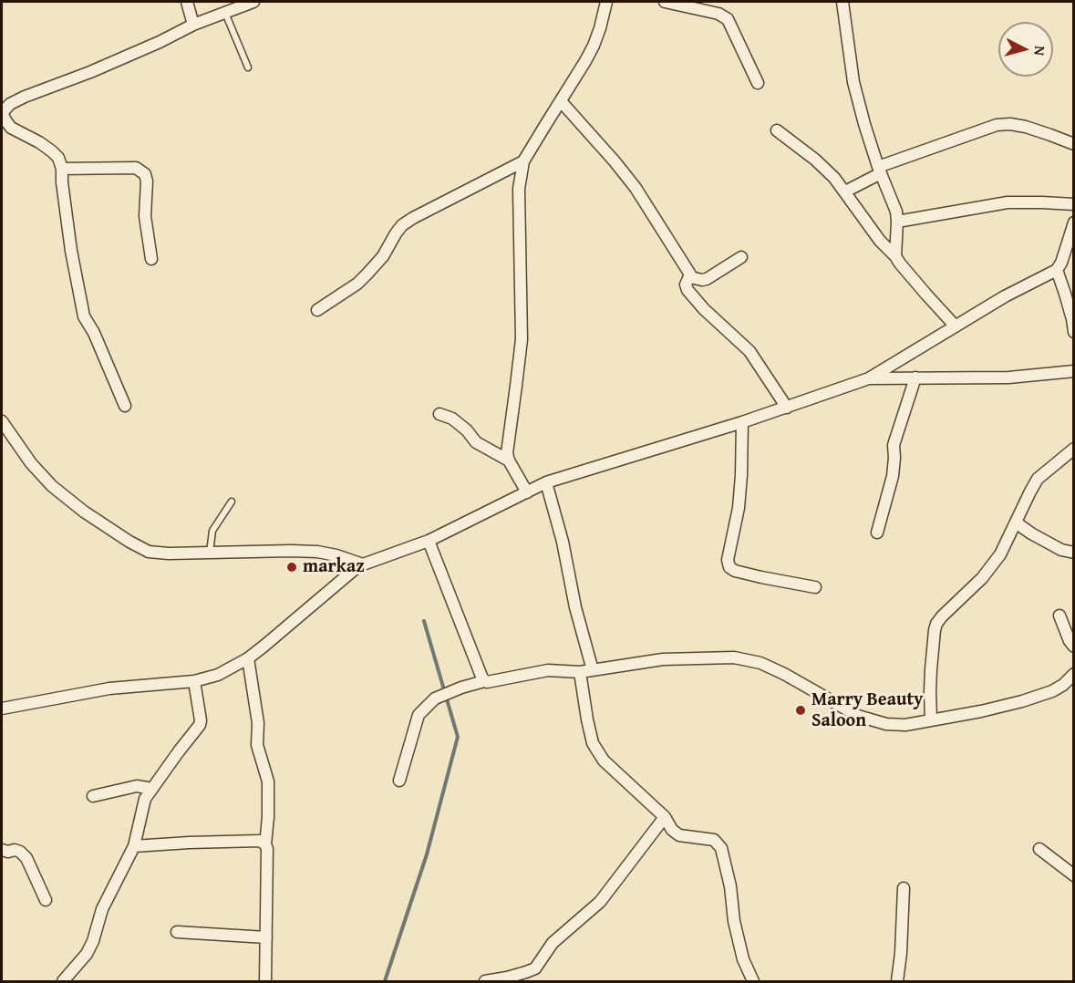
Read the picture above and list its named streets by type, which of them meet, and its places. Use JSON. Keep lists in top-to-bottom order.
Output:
{
  "places": ["markaz", "Marry Beauty Saloon"],
  "north": "right"
}
